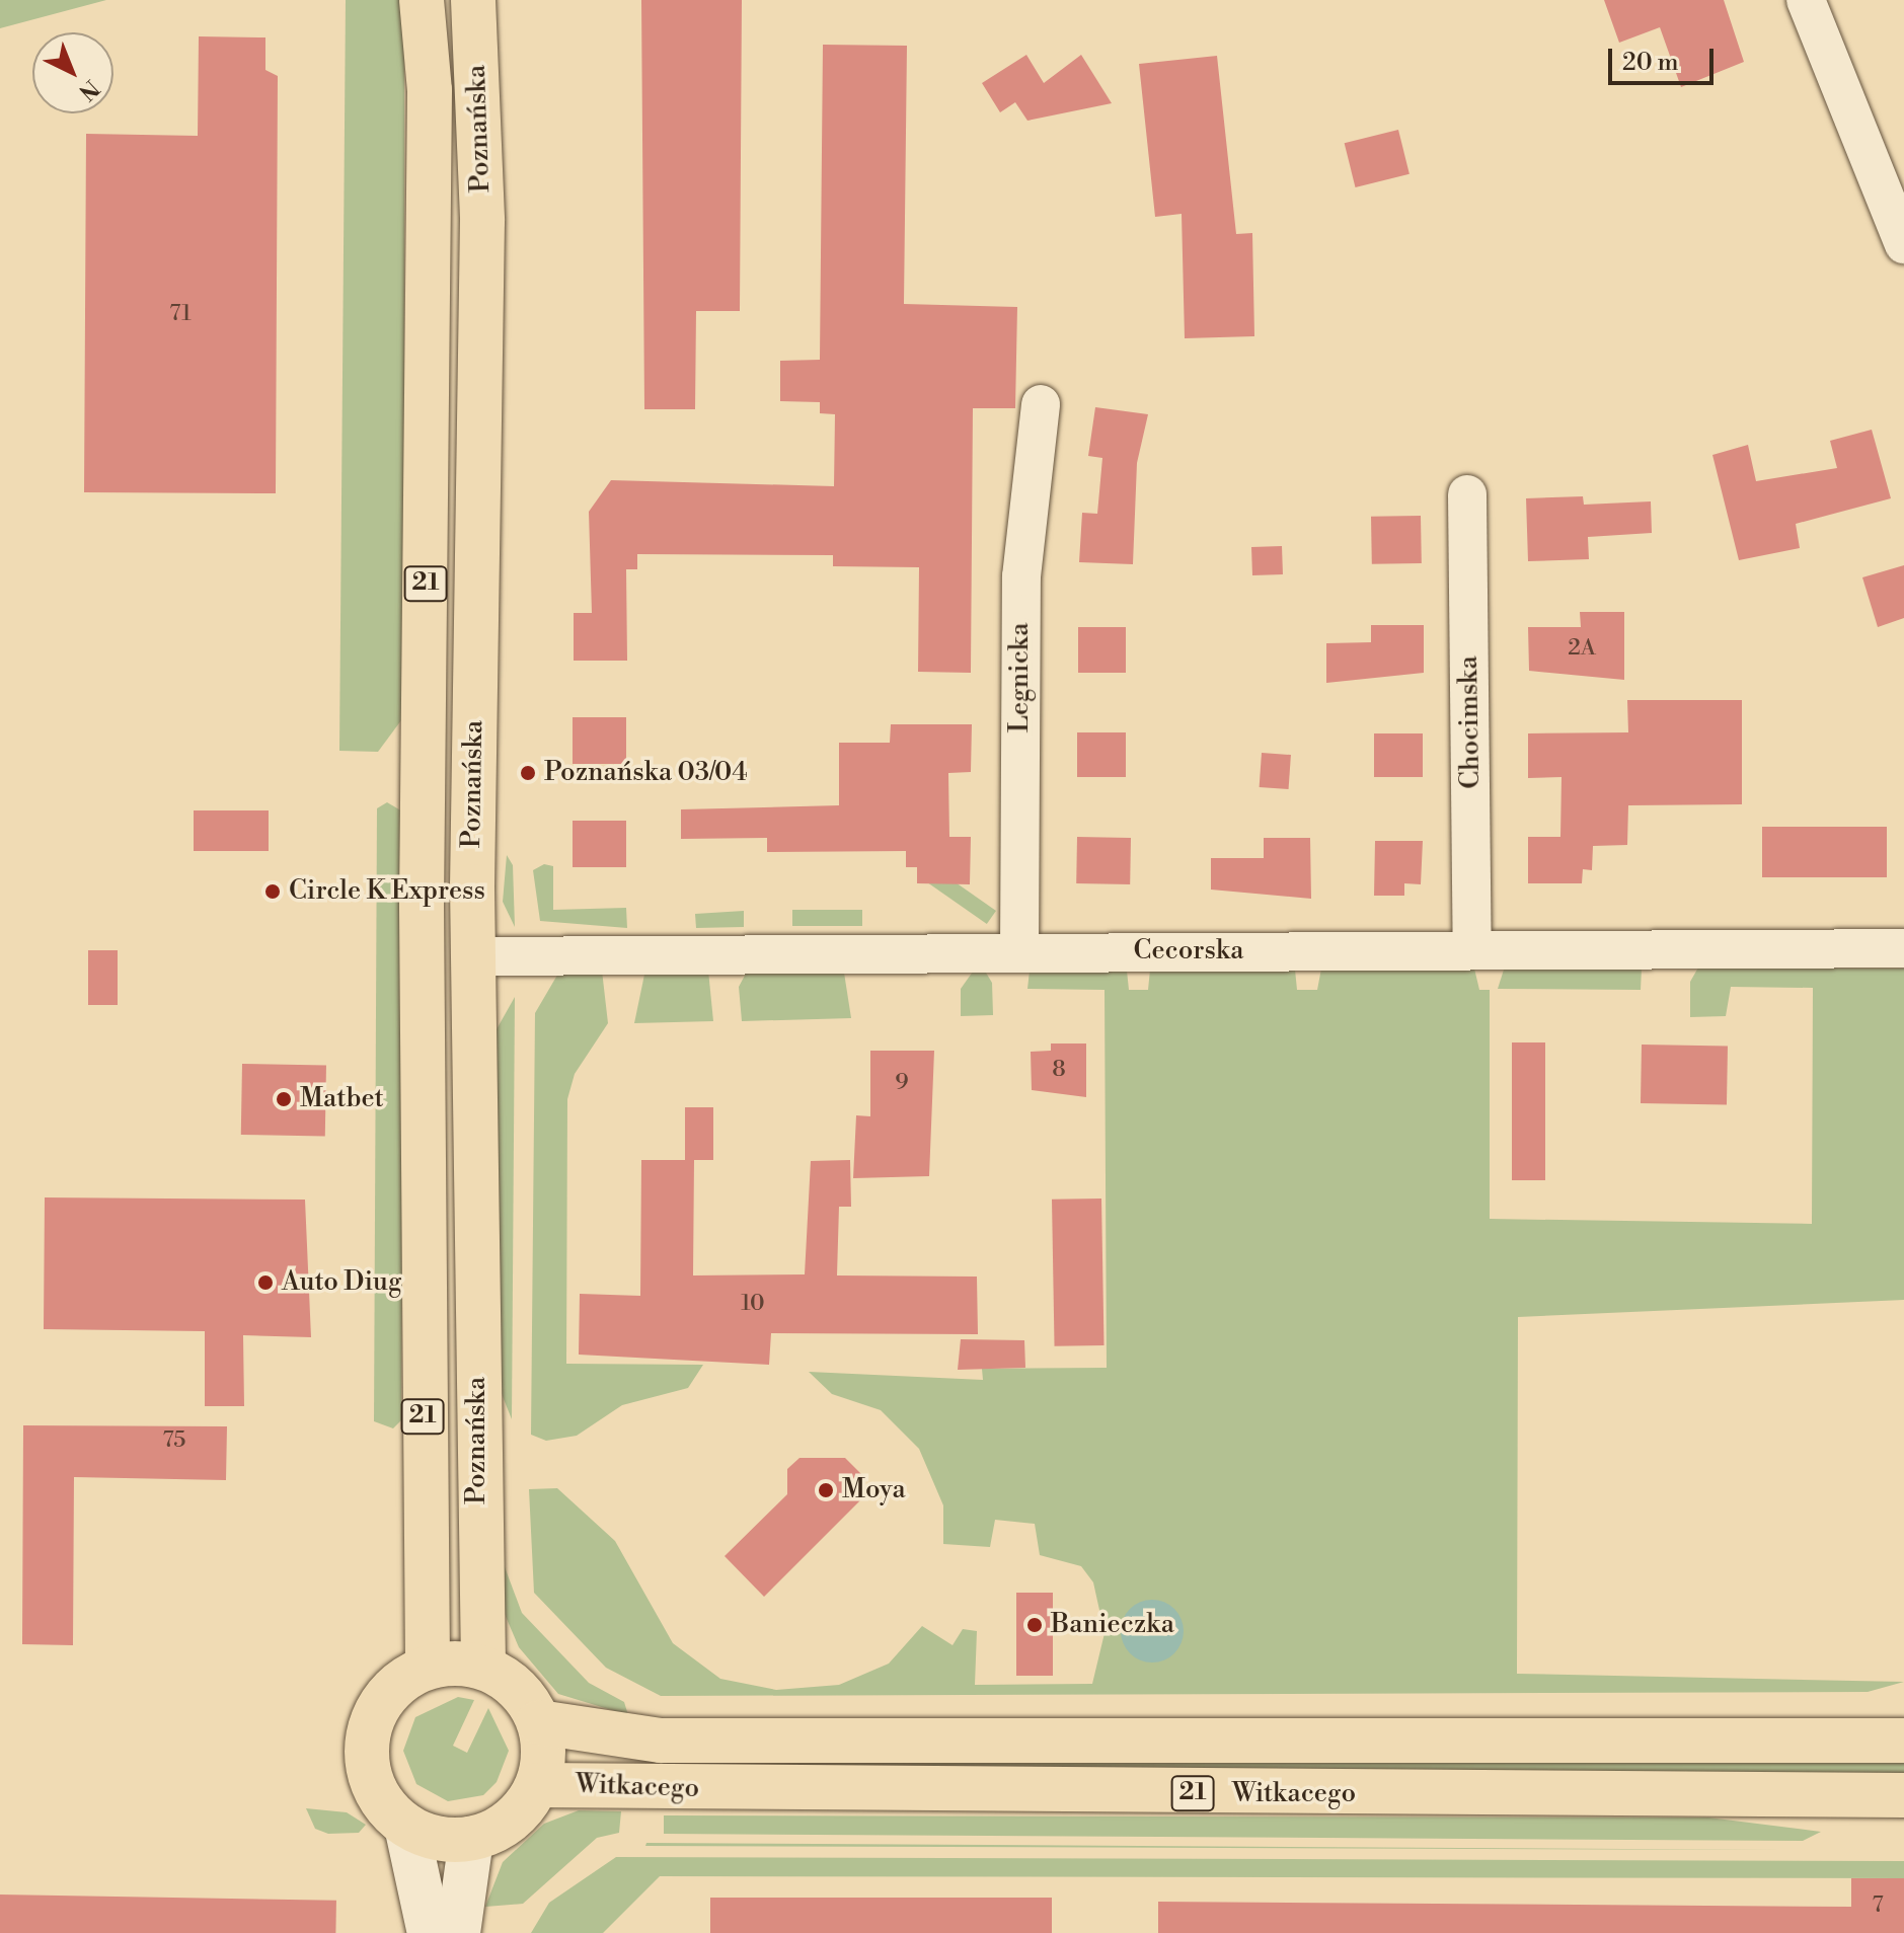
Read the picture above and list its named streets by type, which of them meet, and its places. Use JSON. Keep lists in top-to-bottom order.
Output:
{
  "streets": {
    "main road": ["Poznańska", "21", "Witkacego"],
    "street": ["Legnicka", "Chocimska", "Cecorska"]
  },
  "crossings": [
    ["Poznańska", "Cecorska"],
    ["Poznańska", "Witkacego"],
    ["Legnicka", "Cecorska"],
    ["Chocimska", "Cecorska"]
  ],
  "places": [
    "Poznańska 03/04",
    "Circle K Express",
    "Matbet",
    "Auto Diug",
    "Moya",
    "Banieczka"
  ],
  "house_numbers": [
    "71",
    "2A",
    "8",
    "9",
    "10",
    "75",
    "7"
  ],
  "scale_bar": "20 m",
  "north": "bottom right"
}
